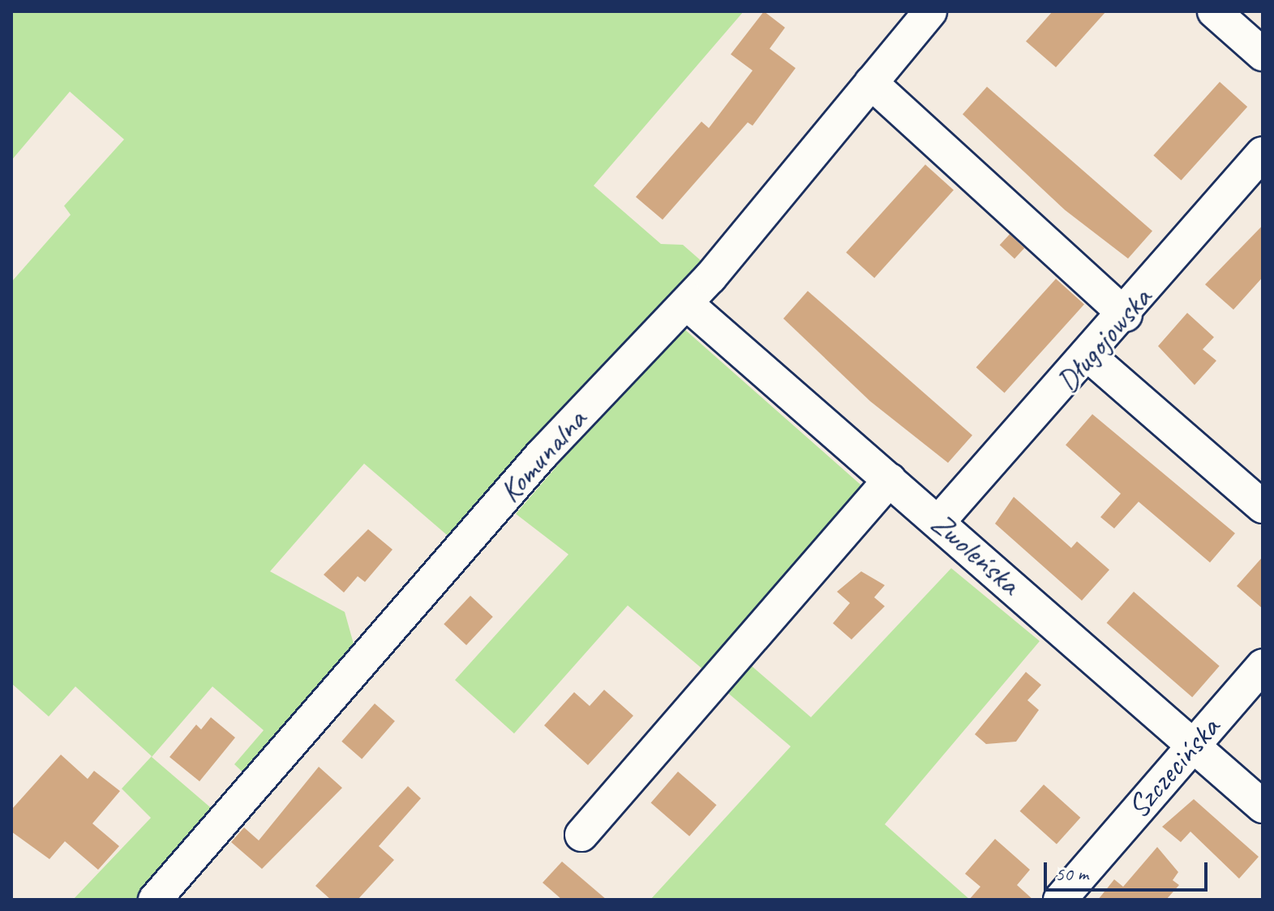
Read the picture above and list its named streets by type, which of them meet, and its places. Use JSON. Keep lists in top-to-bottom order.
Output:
{
  "streets": {
    "street": [
      "Długojowska",
      "Komunalna",
      "Zwoleńska",
      "Szczecińska"
    ]
  },
  "crossings": [
    ["Długojowska", "Zwoleńska"],
    ["Komunalna", "Zwoleńska"],
    ["Zwoleńska", "Szczecińska"]
  ],
  "scale_bar": "50 m"
}
